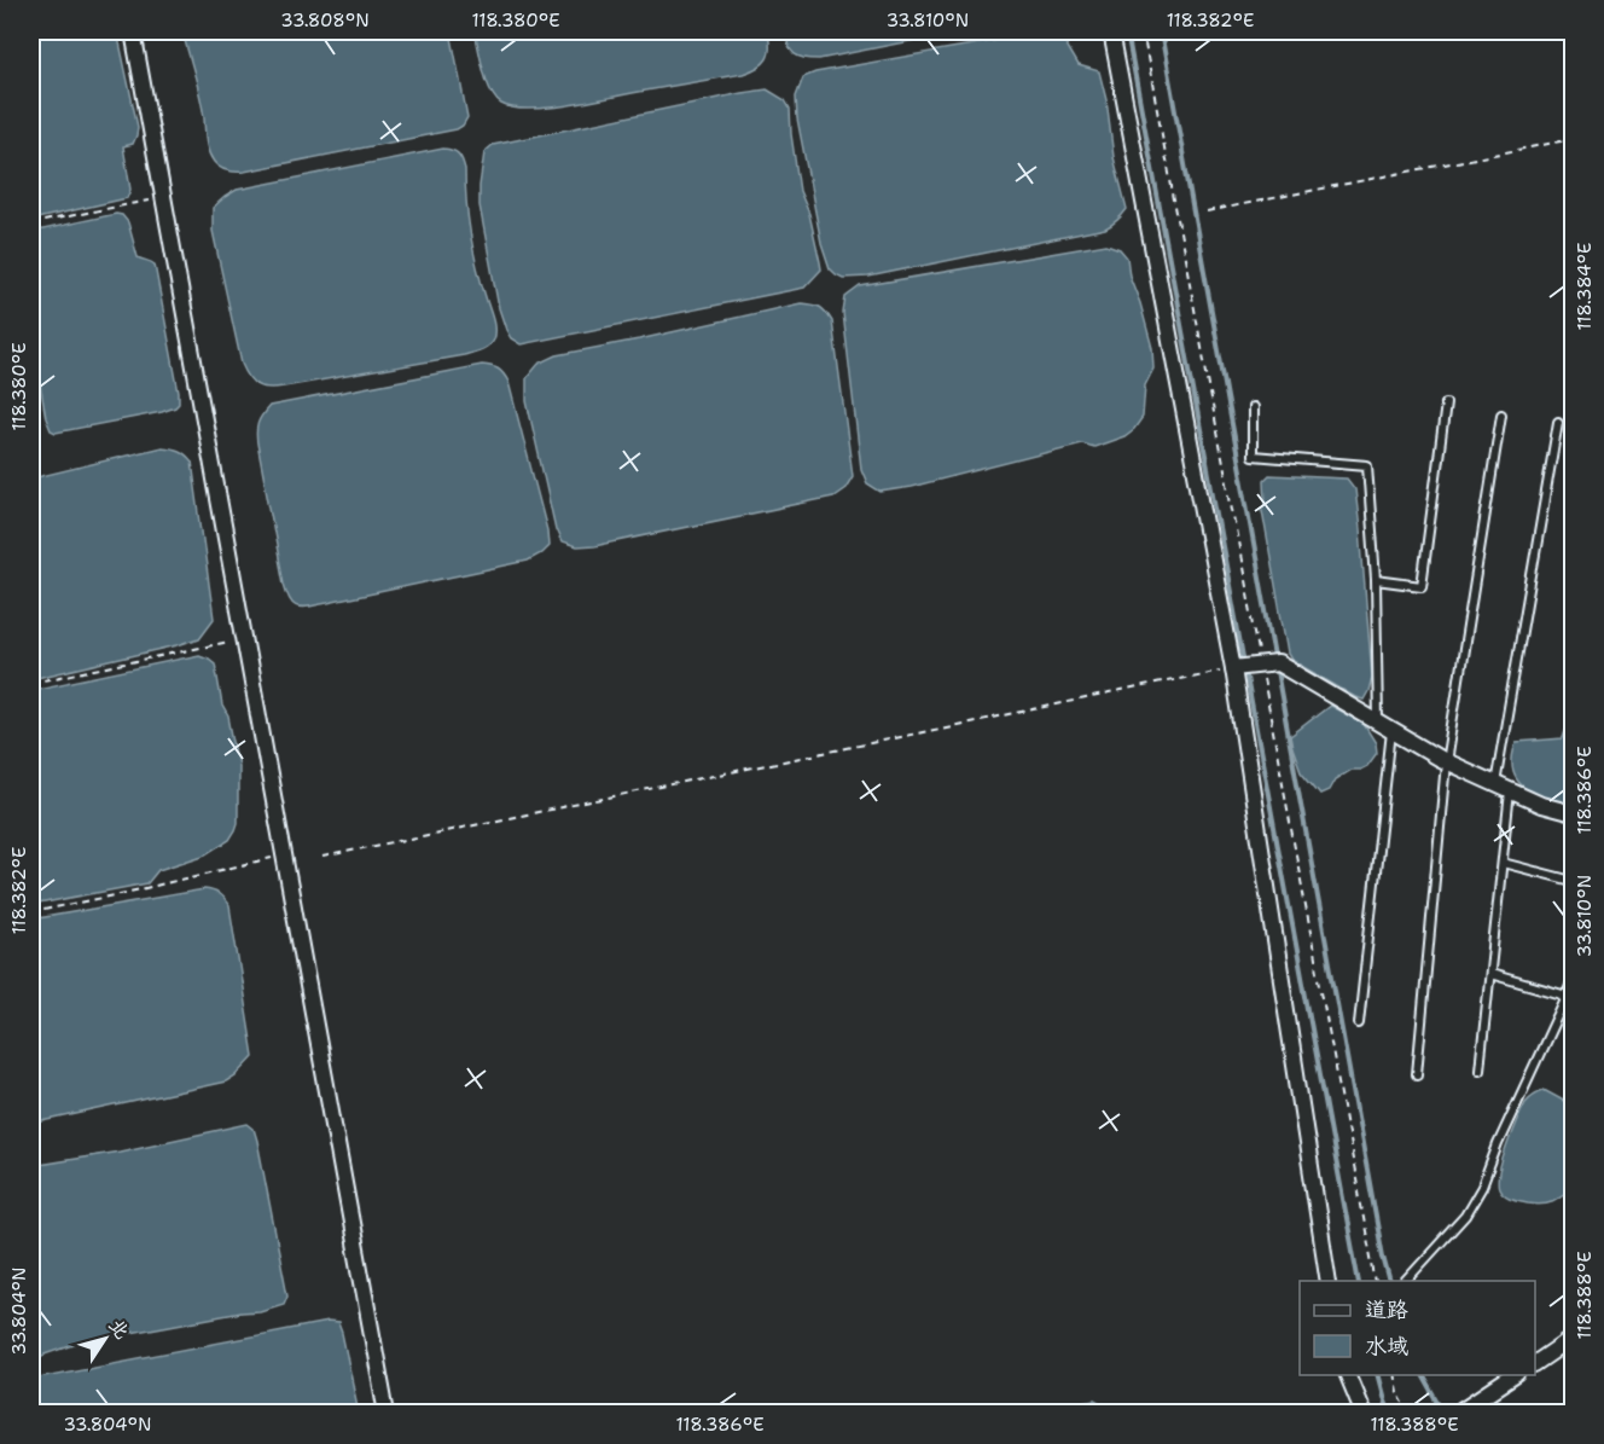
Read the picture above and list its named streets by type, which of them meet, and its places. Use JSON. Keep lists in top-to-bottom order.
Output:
{
  "legend": ["道路", "水域"],
  "north": "top right",
  "coordinates": [
    "33.808°N",
    "118.380°E",
    "33.810°N",
    "118.382°E",
    "118.384°E",
    "118.386°E",
    "118.388°E",
    "33.804°N"
  ]
}
